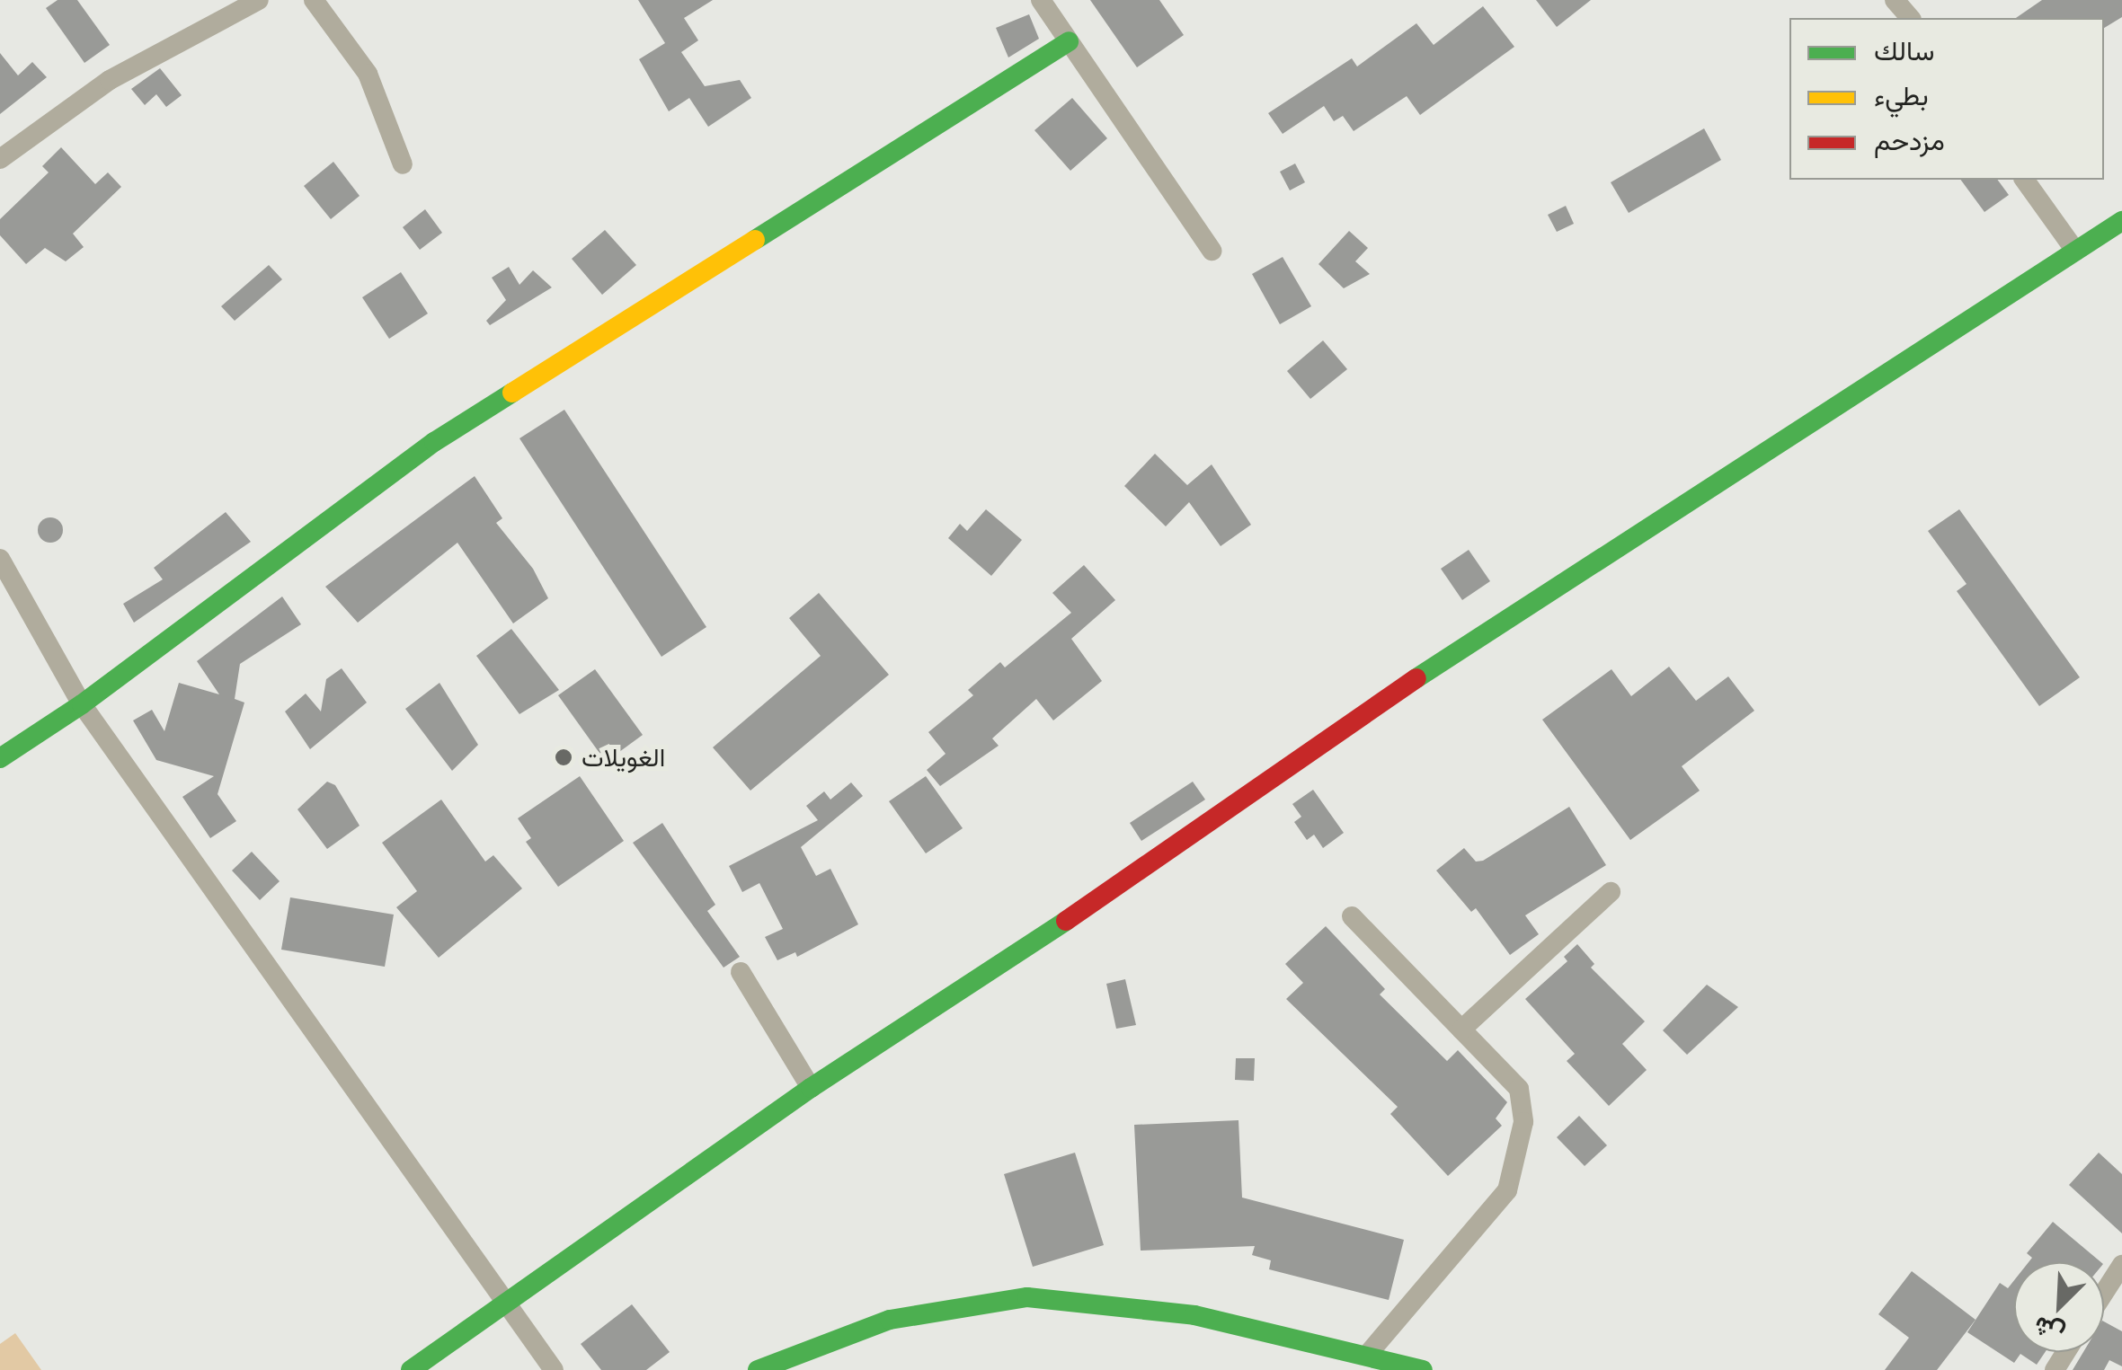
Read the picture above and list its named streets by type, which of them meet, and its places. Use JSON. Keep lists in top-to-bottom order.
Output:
{
  "places": ["الغويلات"],
  "legend": ["سالك", "بطيء", "مزدحم"],
  "north": "bottom left"
}
